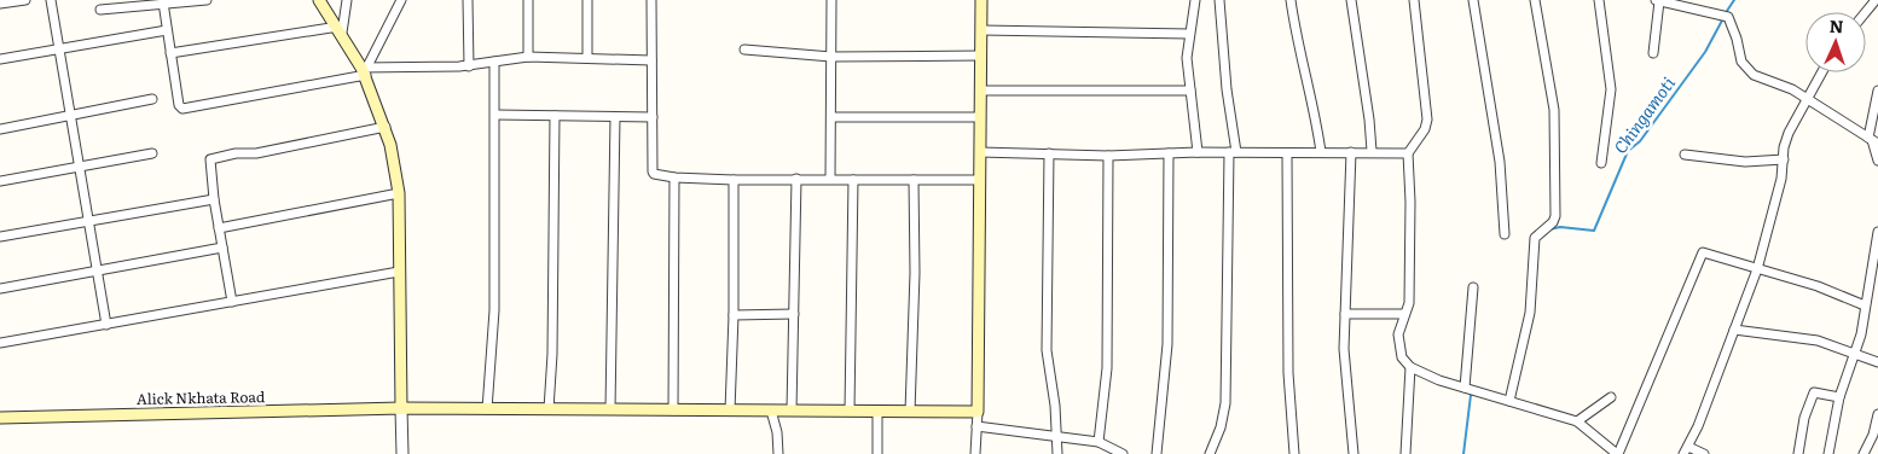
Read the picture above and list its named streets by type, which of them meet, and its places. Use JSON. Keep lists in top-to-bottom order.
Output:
{
  "streets": {
    "main road": ["Alick Nkhata Road"]
  },
  "water": ["Chingamoti"],
  "north": "top"
}
